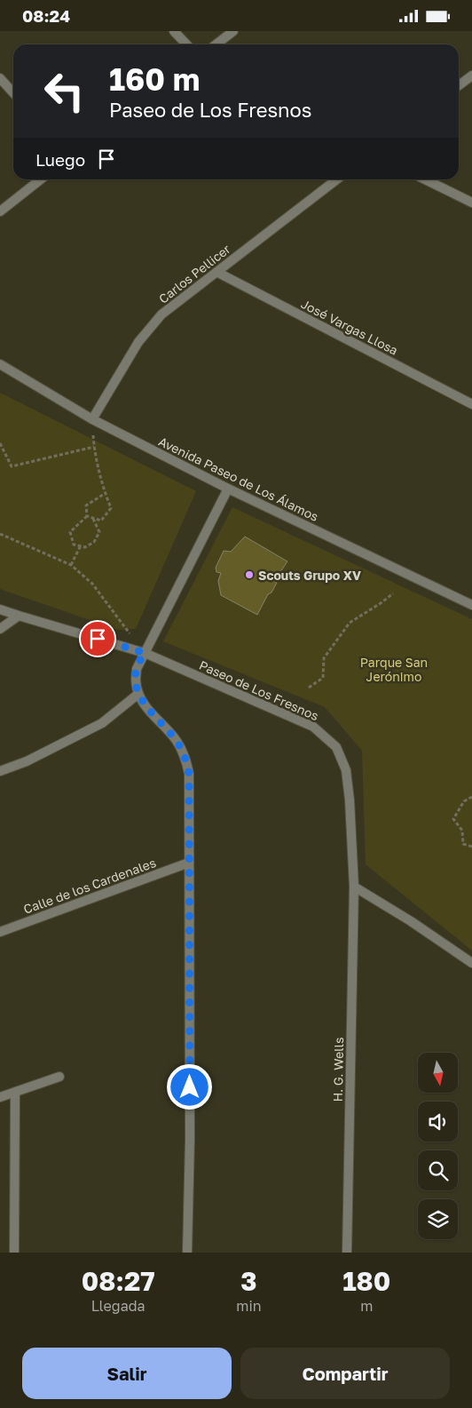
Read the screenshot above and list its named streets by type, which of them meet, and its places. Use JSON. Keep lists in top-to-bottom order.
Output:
{
  "streets": {
    "street": [
      "Carlos Pellicer",
      "José Vargas Llosa",
      "Avenida Paseo de Los Álamos",
      "Paseo de Los Fresnos",
      "Calle de los Cardenales",
      "H. G. Wells"
    ]
  },
  "crossings": [
    ["Carlos Pellicer", "José Vargas Llosa"],
    ["Carlos Pellicer", "Avenida Paseo de Los Álamos"],
    ["Paseo de Los Fresnos", "H. G. Wells"]
  ],
  "parks": ["Parque San Jerónimo"],
  "places": ["Scouts Grupo XV"],
  "north": "bottom",
  "page": {
    "status": "08:24",
    "turn": ["160 m", "Paseo de Los Fresnos"],
    "then": "Luego",
    "eta": [
      "08:27",
      "Llegada",
      "3",
      "min",
      "180",
      "m"
    ],
    "buttons": ["Salir", "Compartir"]
  }
}
